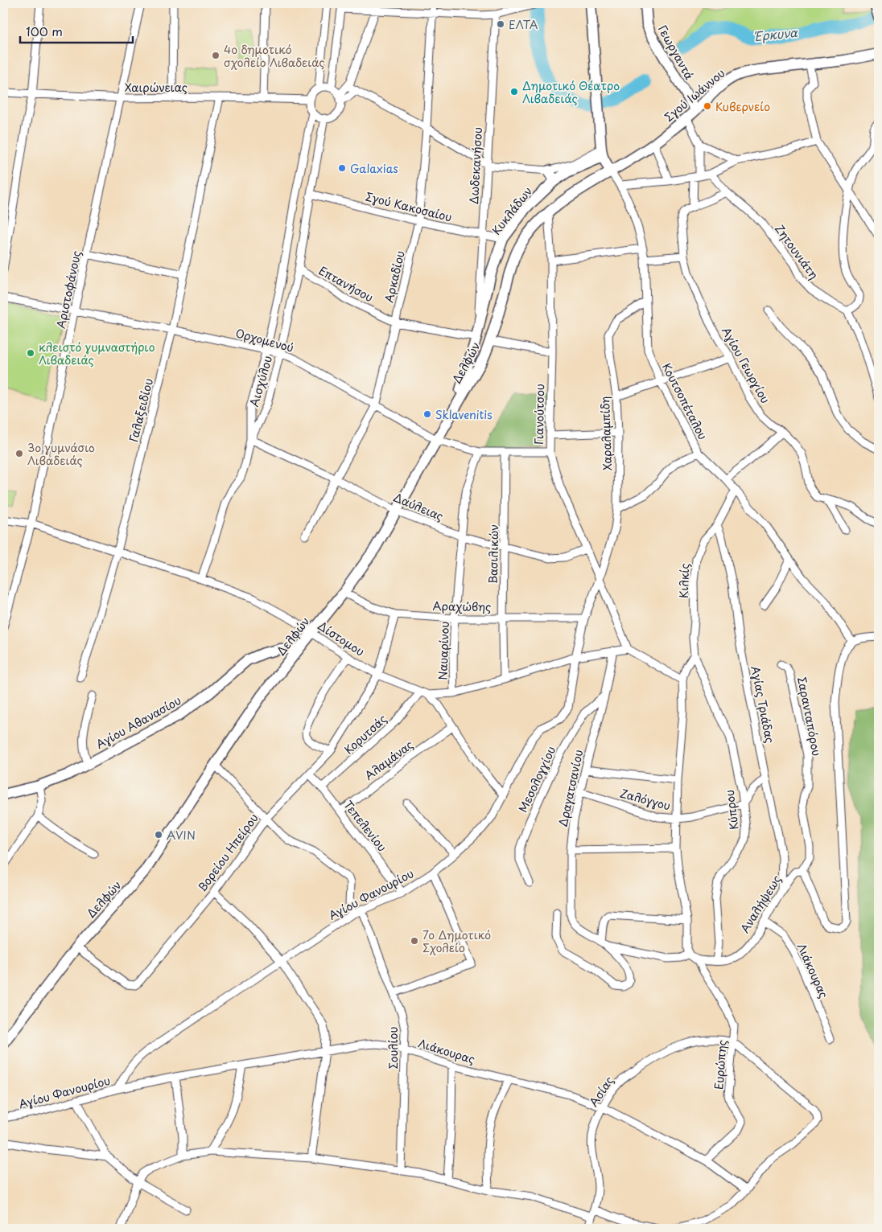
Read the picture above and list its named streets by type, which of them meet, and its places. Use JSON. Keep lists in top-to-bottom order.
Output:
{
  "streets": {
    "main road": [
      "Γεωργαντά",
      "Σγού Ιωάννου",
      "Κυκλάδων",
      "Δελφών",
      "Αγίου Αθανασίου"
    ],
    "street": [
      "Χαιρώνειας",
      "Δωδεκανήσου",
      "Σγού Κακοσαίου",
      "Ζητουνιάτη",
      "Αρκαδίου",
      "Επτανήσου",
      "Αριστοφάνους",
      "Ορχομενού",
      "Αγίου Γεωργίου",
      "Αισχύλου",
      "Κουτσοπέταλου",
      "Γαλαξειδίου",
      "Γιανούτσου",
      "Χαραλαμπίδη",
      "Δαύλειας",
      "Βασιλικών",
      "Κιλκίς",
      "Αραχώβης",
      "Δίστομου",
      "Ναυαρίνου",
      "Αγίας Τριάδας",
      "Σαρανταπόρου",
      "Κορυτσάς",
      "Αλαμάνας",
      "Μεσολογγίου",
      "Δραγατσανίου",
      "Ζαλόγγου",
      "Κύπρου",
      "Τεπελενίου",
      "Βορείου Ηπείρου",
      "Αγίου Φανουρίου",
      "Αναλήψεως",
      "Λιάκουρας",
      "Σουλίου",
      "Ευρώπης",
      "Ασίας"
    ]
  },
  "crossings": [
    ["Γεωργαντά", "Σγού Ιωάννου"],
    ["Χαιρώνειας", "Αριστοφάνους"],
    ["Χαιρώνειας", "Αισχύλου"],
    ["Χαιρώνειας", "Γαλαξειδίου"],
    ["Σγού Ιωάννου", "Δελφών"],
    ["Σγού Ιωάννου", "Κουτσοπέταλου"],
    ["Σγού Ιωάννου", "Γιανούτσου"],
    ["Δωδεκανήσου", "Σγού Κακοσαίου"],
    ["Δωδεκανήσου", "Κυκλάδων"],
    ["Σγού Κακοσαίου", "Κυκλάδων"],
    ["Σγού Κακοσαίου", "Αρκαδίου"],
    ["Σγού Κακοσαίου", "Αισχύλου"],
    ["Κυκλάδων", "Επτανήσου"],
    ["Αρκαδίου", "Επτανήσου"],
    ["Αρκαδίου", "Ορχομενού"],
    ["Αρκαδίου", "Δαύλειας"],
    ["Επτανήσου", "Αισχύλου"],
    ["Αριστοφάνους", "Ορχομενού"],
    ["Αριστοφάνους", "Δίστομου"],
    ["Ορχομενού", "Δελφών"],
    ["Ορχομενού", "Αισχύλου"],
    ["Ορχομενού", "Γαλαξειδίου"],
    ["Ορχομενού", "Γιανούτσου"],
    ["Ορχομενού", "Βασιλικών"],
    ["Ορχομενού", "Ναυαρίνου"],
    ["Δελφών", "Γιανούτσου"],
    ["Δελφών", "Δαύλειας"],
    ["Δελφών", "Αραχώβης"],
    ["Δελφών", "Δίστομου"],
    ["Δελφών", "Αγίου Αθανασίου"],
    ["Δελφών", "Βορείου Ηπείρου"],
    ["Αισχύλου", "Δαύλειας"],
    ["Κουτσοπέταλου", "Χαραλαμπίδη"],
    ["Κουτσοπέταλου", "Κιλκίς"],
    ["Γαλαξειδίου", "Δίστομου"],
    ["Γιανούτσου", "Χαραλαμπίδη"],
    ["Γιανούτσου", "Δαύλειας"],
    ["Γιανούτσου", "Δίστομου"],
    ["Γιανούτσου", "Αγίου Φανουρίου"],
    ["Χαραλαμπίδη", "Αγίου Φανουρίου"],
    ["Δαύλειας", "Βασιλικών"],
    ["Δαύλειας", "Ναυαρίνου"],
    ["Βασιλικών", "Αραχώβης"],
    ["Βασιλικών", "Δίστομου"],
    ["Κιλκίς", "Αγίας Τριάδας"],
    ["Κιλκίς", "Κύπρου"],
    ["Αραχώβης", "Ναυαρίνου"],
    ["Αραχώβης", "Βορείου Ηπείρου"],
    ["Αραχώβης", "Αγίου Φανουρίου"],
    ["Δίστομου", "Ναυαρίνου"],
    ["Δίστομου", "Κορυτσάς"],
    ["Δίστομου", "Δραγατσανίου"],
    ["Δίστομου", "Βορείου Ηπείρου"],
    ["Δίστομου", "Αγίου Φανουρίου"],
    ["Αγίας Τριάδας", "Αναλήψεως"],
    ["Σαρανταπόρου", "Αναλήψεως"],
    ["Κορυτσάς", "Τεπελενίου"],
    ["Αλαμάνας", "Τεπελενίου"],
    ["Μεσολογγίου", "Δραγατσανίου"],
    ["Δραγατσανίου", "Ζαλόγγου"],
    ["Ζαλόγγου", "Κύπρου"],
    ["Κύπρου", "Αναλήψεως"],
    ["Τεπελενίου", "Βορείου Ηπείρου"],
    ["Τεπελενίου", "Αγίου Φανουρίου"],
    ["Αγίου Φανουρίου", "Λιάκουρας"],
    ["Αγίου Φανουρίου", "Σουλίου"],
    ["Αναλήψεως", "Λιάκουρας"],
    ["Αναλήψεως", "Ευρώπης"],
    ["Λιάκουρας", "Σουλίου"],
    ["Λιάκουρας", "Ευρώπης"],
    ["Λιάκουρας", "Ασίας"],
    ["Ευρώπης", "Ασίας"]
  ],
  "water": ["Έρκυνα"],
  "places": [
    "ΕΛΤΑ",
    "4ο δημοτικό σχολείο Λιβαδειάς",
    "Δημοτικό Θέατρο Λιβαδειάς",
    "Κυβερνείο",
    "Galaxias",
    "κλειστό γυμναστήριο Λιβαδειάς",
    "Sklavenitis",
    "3ο γυμνάσιο Λιβαδειάς",
    "AVIN",
    "7ο Δημοτικό Σχολείο"
  ],
  "scale_bar": "100 m"
}
